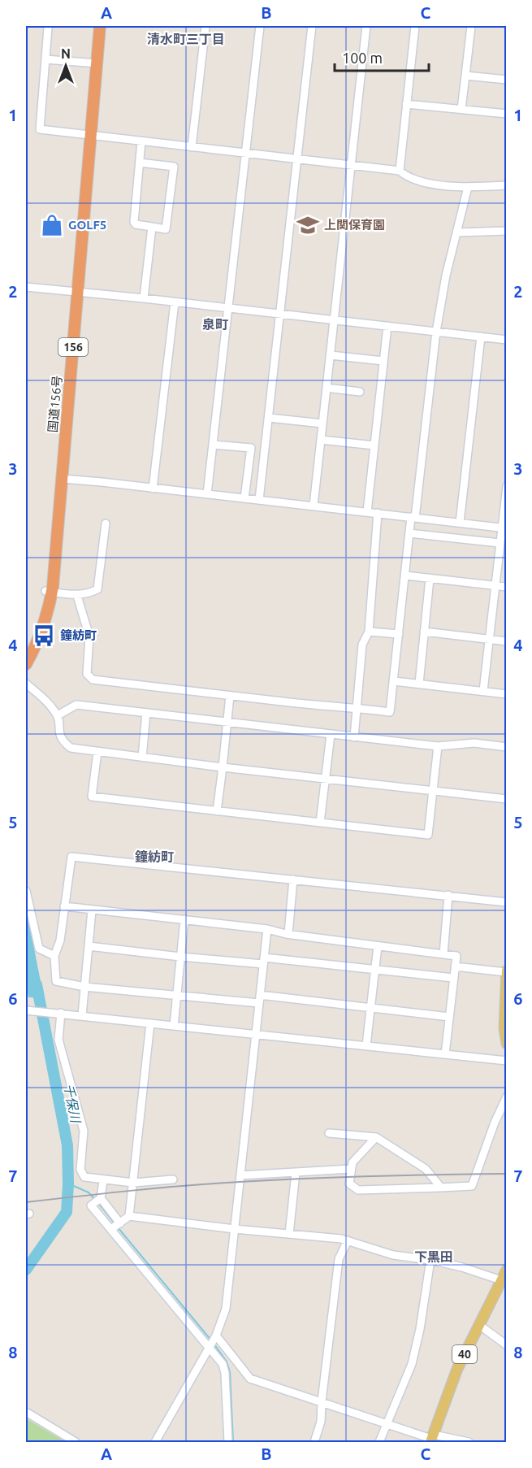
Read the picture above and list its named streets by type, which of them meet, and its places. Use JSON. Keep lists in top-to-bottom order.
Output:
{
  "streets": {
    "highway": ["156", "国道156号"],
    "main road": ["40"]
  },
  "districts": [
    "清水町三丁目",
    "泉町",
    "鐘紡町",
    "下黒田"
  ],
  "water": ["千保川"],
  "places": {
    "shop": ["GOLF5"],
    "school or university": ["上関保育園"],
    "bus stop": ["鐘紡町"]
  },
  "scale_bar": "100 m",
  "north": "top",
  "grid": {
    "columns": ["A", "B", "C"],
    "rows": [
      "1",
      "2",
      "3",
      "4",
      "5",
      "6",
      "7",
      "8"
    ]
  }
}
